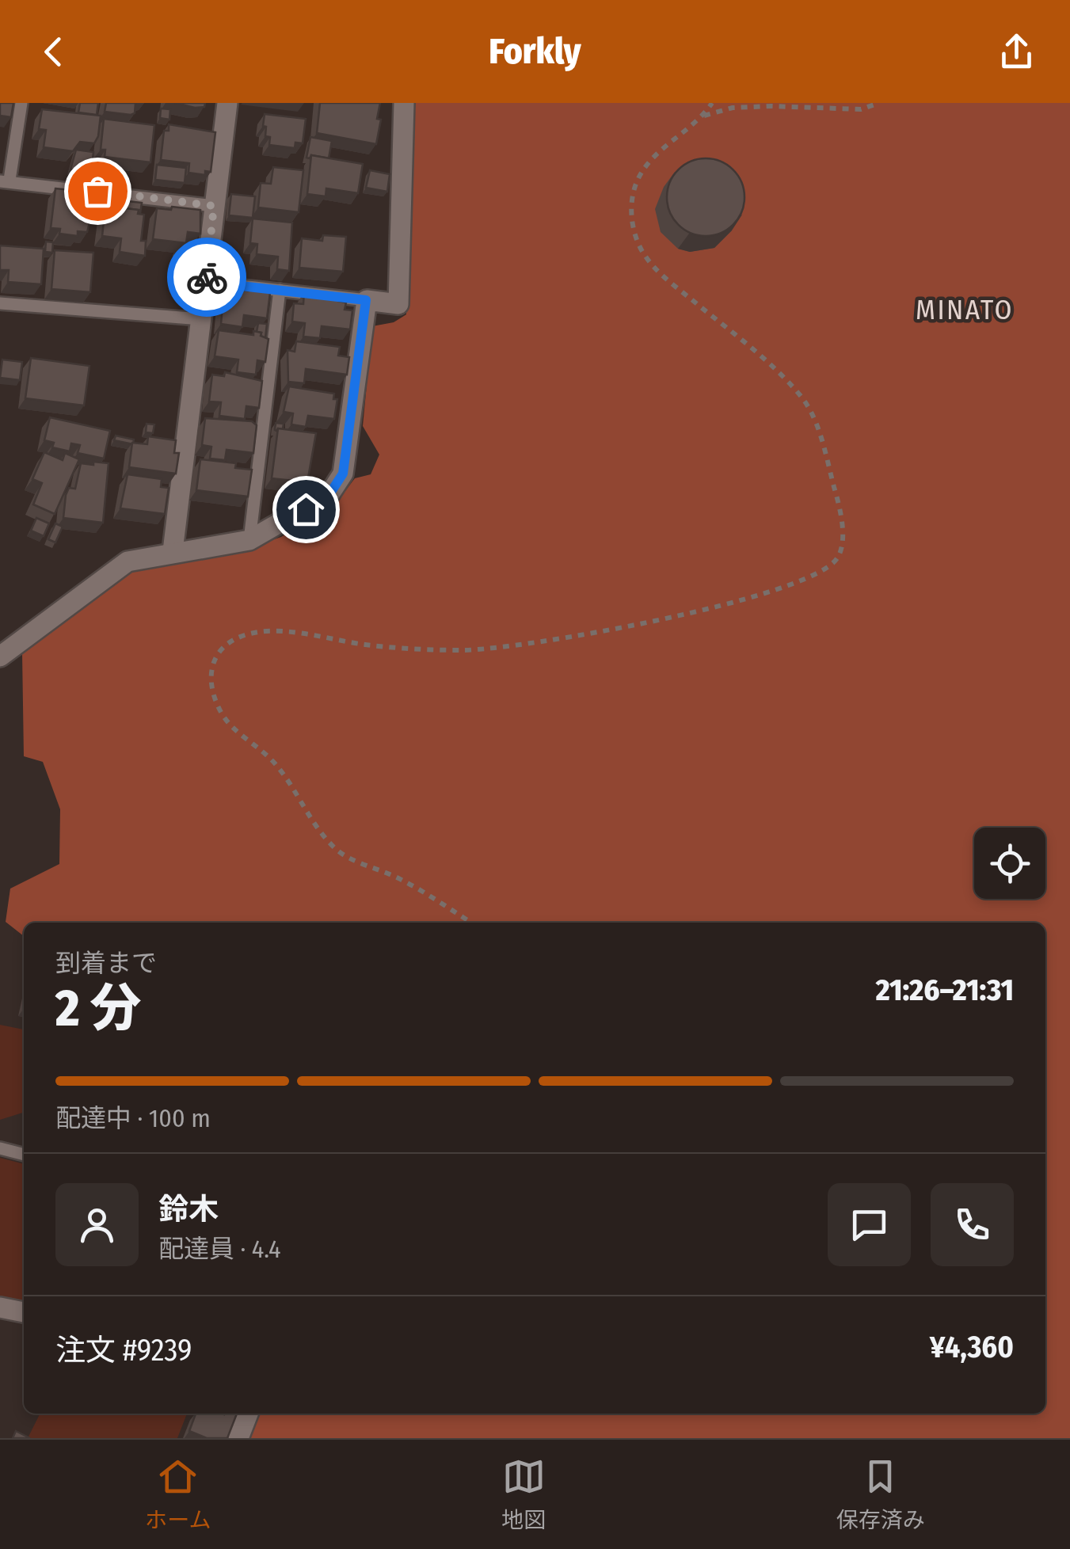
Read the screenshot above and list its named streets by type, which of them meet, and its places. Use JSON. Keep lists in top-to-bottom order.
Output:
{
  "districts": ["MINATO"],
  "page": {
    "header": "Forkly",
    "heading": ["2 分", "到着まで", "21:26–21:31"],
    "panel": [
      "鈴木",
      "配達員 · 4.4",
      "注文 #9239",
      "¥4,360"
    ],
    "bar": "配達中 · 100 m",
    "tabs": ["ホーム", "地図", "保存済み"]
  }
}
